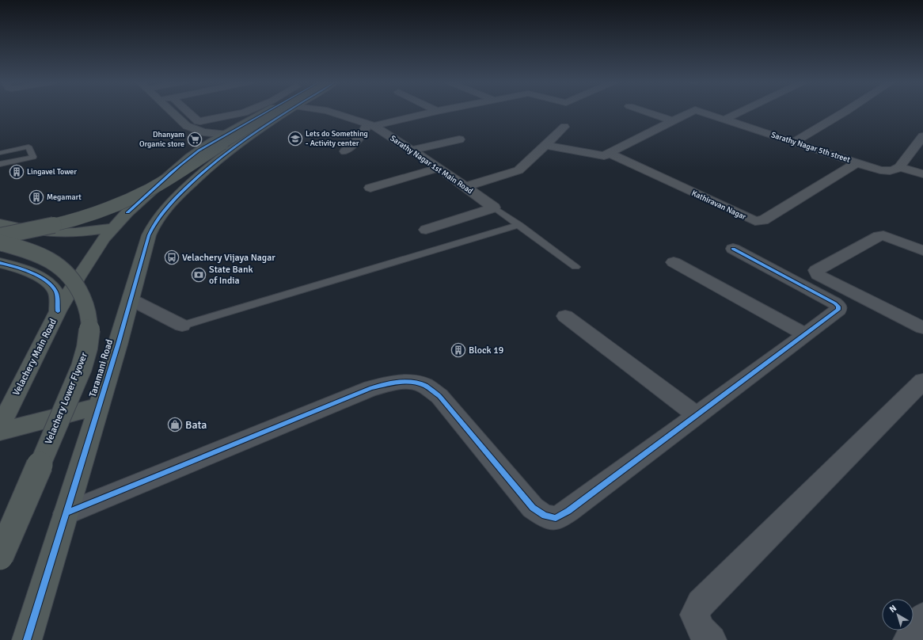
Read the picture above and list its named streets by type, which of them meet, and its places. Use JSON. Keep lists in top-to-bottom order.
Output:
{
  "streets": {
    "main road": ["Velachery Main Road", "Taramani Road", "Velachery Lower Flyover"],
    "street": ["Sarathy Nagar 5th street", "Sarathy Nagar 1st Main Road", "Kathiravan Nagar"]
  },
  "crossings": [
    ["Sarathy Nagar 5th street", "Kathiravan Nagar"]
  ],
  "places": {
    "school or university": ["Lets do Something - Activity center"],
    "supermarket": ["Dhanyam Organic store"],
    "building": ["Lingavel Tower", "Megamart", "Block 19"],
    "bus stop": ["Velachery Vijaya Nagar"],
    "bank": ["State Bank of India"],
    "shop": ["Bata"]
  },
  "north": "top left"
}
